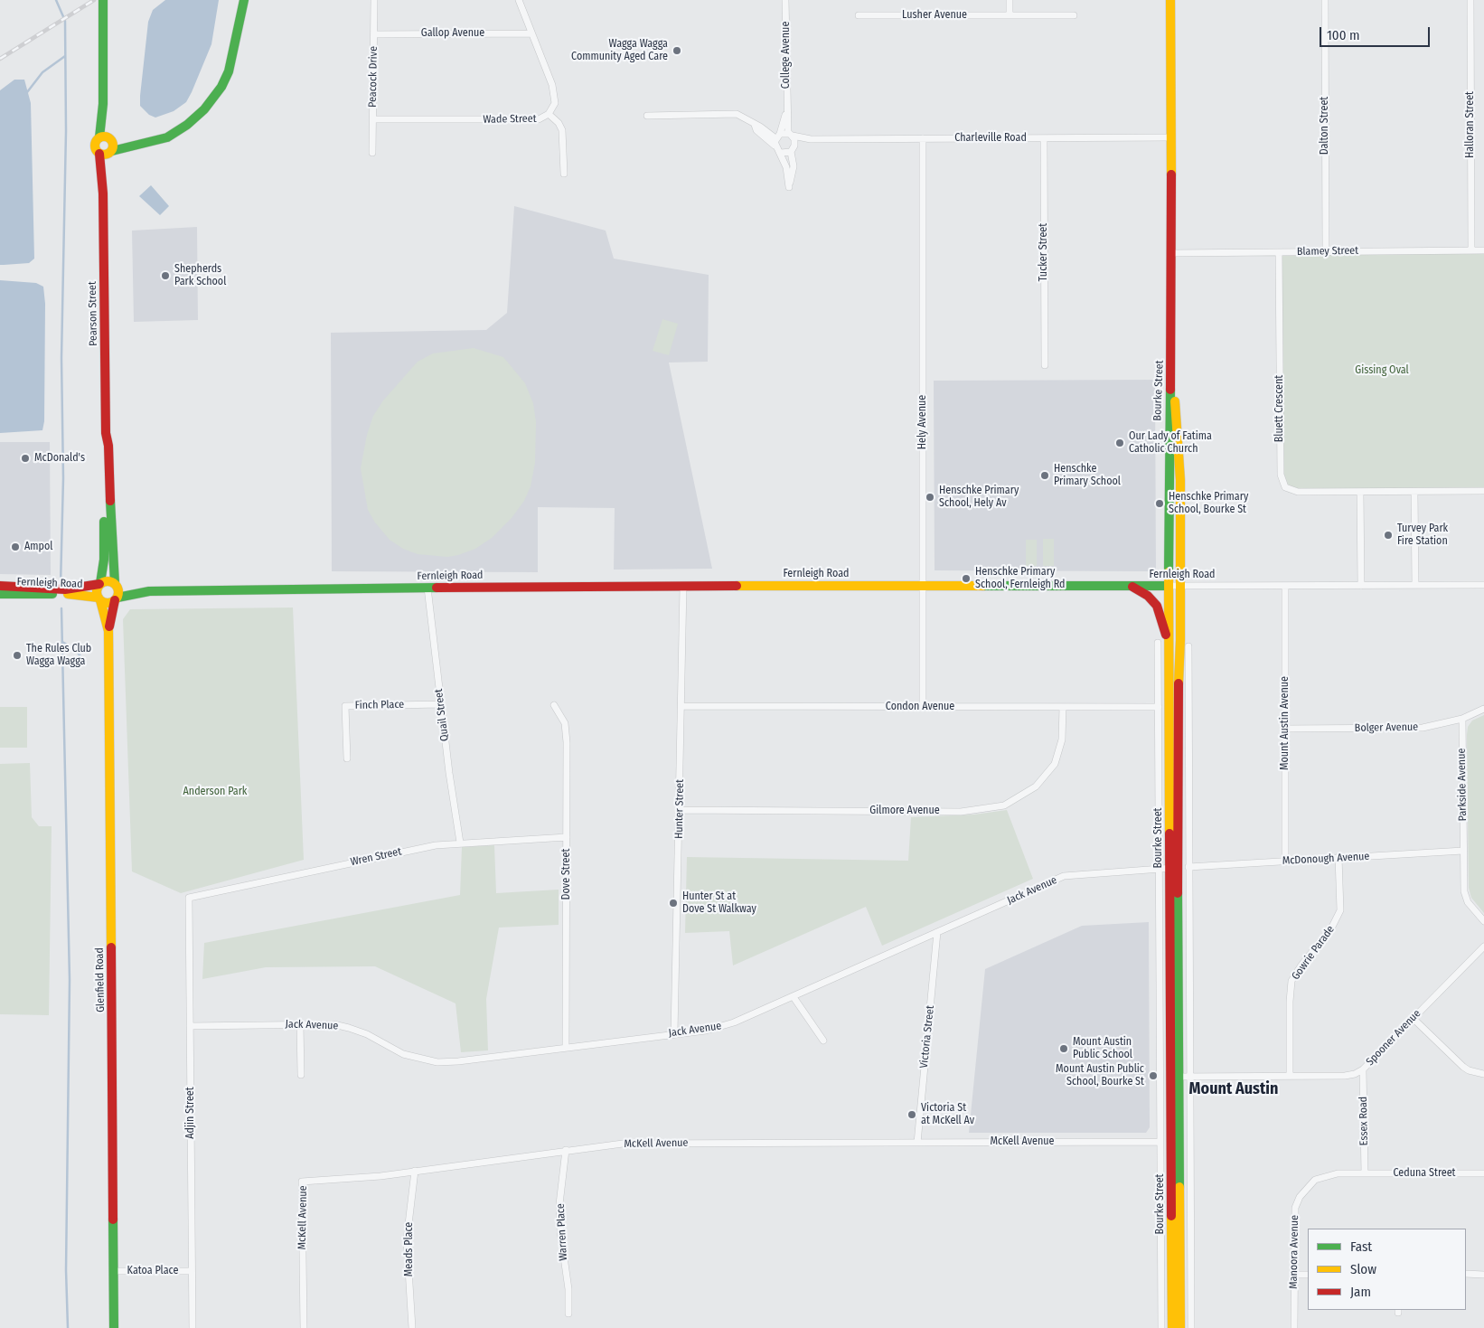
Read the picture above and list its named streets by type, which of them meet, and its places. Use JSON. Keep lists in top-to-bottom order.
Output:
{
  "streets": {
    "main road": [
      "Pearson Street",
      "Bourke Street",
      "Fernleigh Road",
      "Glenfield Road"
    ],
    "street": [
      "Lusher Avenue",
      "Gallop Avenue",
      "College Avenue",
      "Peacock Drive",
      "Wade Street",
      "Halloran Street",
      "Dalton Street",
      "Charleville Road",
      "Blamey Street",
      "Tucker Street",
      "Bluett Crescent",
      "Hely Avenue",
      "Finch Place",
      "Condon Avenue",
      "Quail Street",
      "Mount Austin Avenue",
      "Bolger Avenue",
      "Parkside Avenue",
      "Hunter Street",
      "Gilmore Avenue",
      "Wren Street",
      "McDonough Avenue",
      "Dove Street",
      "Jack Avenue",
      "Gowrie Parade",
      "Victoria Street",
      "Spooner Avenue",
      "Adjin Street",
      "Essex Road",
      "McKell Avenue",
      "Ceduna Street",
      "Warren Place",
      "Meads Place",
      "Manoora Avenue",
      "Katoa Place"
    ]
  },
  "crossings": [
    ["Gallop Avenue", "Peacock Drive"],
    ["Gallop Avenue", "Wade Street"],
    ["College Avenue", "Charleville Road"],
    ["Peacock Drive", "Wade Street"],
    ["Halloran Street", "Blamey Street"],
    ["Dalton Street", "Blamey Street"],
    ["Charleville Road", "Tucker Street"],
    ["Charleville Road", "Bourke Street"],
    ["Charleville Road", "Hely Avenue"],
    ["Blamey Street", "Bourke Street"],
    ["Blamey Street", "Bluett Crescent"],
    ["Pearson Street", "Fernleigh Road"],
    ["Pearson Street", "Glenfield Road"],
    ["Bourke Street", "Fernleigh Road"],
    ["Bourke Street", "Condon Avenue"],
    ["Bourke Street", "Jack Avenue"],
    ["Bourke Street", "Spooner Avenue"],
    ["Bourke Street", "McKell Avenue"],
    ["Hely Avenue", "Fernleigh Road"],
    ["Hely Avenue", "Condon Avenue"],
    ["Fernleigh Road", "Quail Street"],
    ["Fernleigh Road", "Mount Austin Avenue"],
    ["Fernleigh Road", "Hunter Street"],
    ["Fernleigh Road", "Glenfield Road"],
    ["Finch Place", "Quail Street"],
    ["Condon Avenue", "Hunter Street"],
    ["Condon Avenue", "Gilmore Avenue"],
    ["Quail Street", "Wren Street"],
    ["Mount Austin Avenue", "Bolger Avenue"],
    ["Mount Austin Avenue", "McDonough Avenue"],
    ["Bolger Avenue", "Parkside Avenue"],
    ["Parkside Avenue", "McDonough Avenue"],
    ["Hunter Street", "Gilmore Avenue"],
    ["Hunter Street", "Jack Avenue"],
    ["Wren Street", "Dove Street"],
    ["Wren Street", "Adjin Street"],
    ["McDonough Avenue", "Gowrie Parade"],
    ["Dove Street", "Jack Avenue"],
    ["Jack Avenue", "Victoria Street"],
    ["Jack Avenue", "Adjin Street"],
    ["Gowrie Parade", "Spooner Avenue"],
    ["Glenfield Road", "Katoa Place"],
    ["Victoria Street", "McKell Avenue"],
    ["Spooner Avenue", "Essex Road"],
    ["Adjin Street", "Katoa Place"],
    ["Essex Road", "Ceduna Street"],
    ["Essex Road", "Manoora Avenue"],
    ["McKell Avenue", "Warren Place"],
    ["McKell Avenue", "Meads Place"],
    ["Ceduna Street", "Manoora Avenue"]
  ],
  "districts": ["Mount Austin"],
  "parks": ["Gissing Oval", "Anderson Park"],
  "places": [
    "Wagga Wagga Community Aged Care",
    "Shepherds Park School",
    "Our Lady of Fatima Catholic Church",
    "McDonald's",
    "Henschke Primary School",
    "Henschke Primary School, Hely Av",
    "Henschke Primary School, Bourke St",
    "Turvey Park Fire Station",
    "Ampol",
    "Henschke Primary School, Fernleigh Rd",
    "The Rules Club Wagga Wagga",
    "Hunter St at Dove St Walkway",
    "Mount Austin Public School",
    "Mount Austin Public School, Bourke St",
    "Victoria St at McKell Av"
  ],
  "legend": ["Fast", "Slow", "Jam"],
  "scale_bar": "100 m"
}
